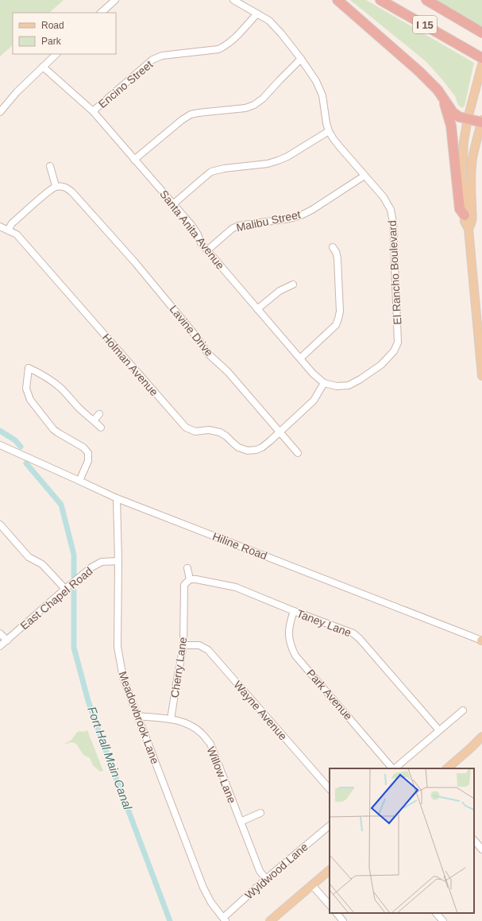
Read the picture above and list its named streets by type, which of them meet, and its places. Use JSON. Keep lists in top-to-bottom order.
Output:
{
  "streets": {
    "highway": ["I 15"],
    "street": [
      "Encino Street",
      "Malibu Street",
      "Santa Anita Avenue",
      "El Rancho Boulevard",
      "Lavine Drive",
      "Holman Avenue",
      "Hiline Road",
      "East Chapel Road",
      "Taney Lane",
      "Cherry Lane",
      "Park Avenue",
      "Wayne Avenue",
      "Meadowbrook Lane",
      "Willow Lane",
      "Wyldwood Lane"
    ]
  },
  "crossings": [
    ["Encino Street", "Santa Anita Avenue"],
    ["Encino Street", "El Rancho Boulevard"],
    ["Malibu Street", "Santa Anita Avenue"],
    ["Malibu Street", "El Rancho Boulevard"],
    ["Santa Anita Avenue", "El Rancho Boulevard"],
    ["Lavine Drive", "Holman Avenue"],
    ["Hiline Road", "Meadowbrook Lane"],
    ["East Chapel Road", "Meadowbrook Lane"],
    ["Taney Lane", "Cherry Lane"],
    ["Taney Lane", "Park Avenue"],
    ["Cherry Lane", "Wayne Avenue"],
    ["Cherry Lane", "Willow Lane"],
    ["Meadowbrook Lane", "Willow Lane"],
    ["Meadowbrook Lane", "Wyldwood Lane"],
    ["Willow Lane", "Wyldwood Lane"]
  ],
  "water": ["Fort Hall Main Canal"],
  "legend": ["Road", "Park"]
}
